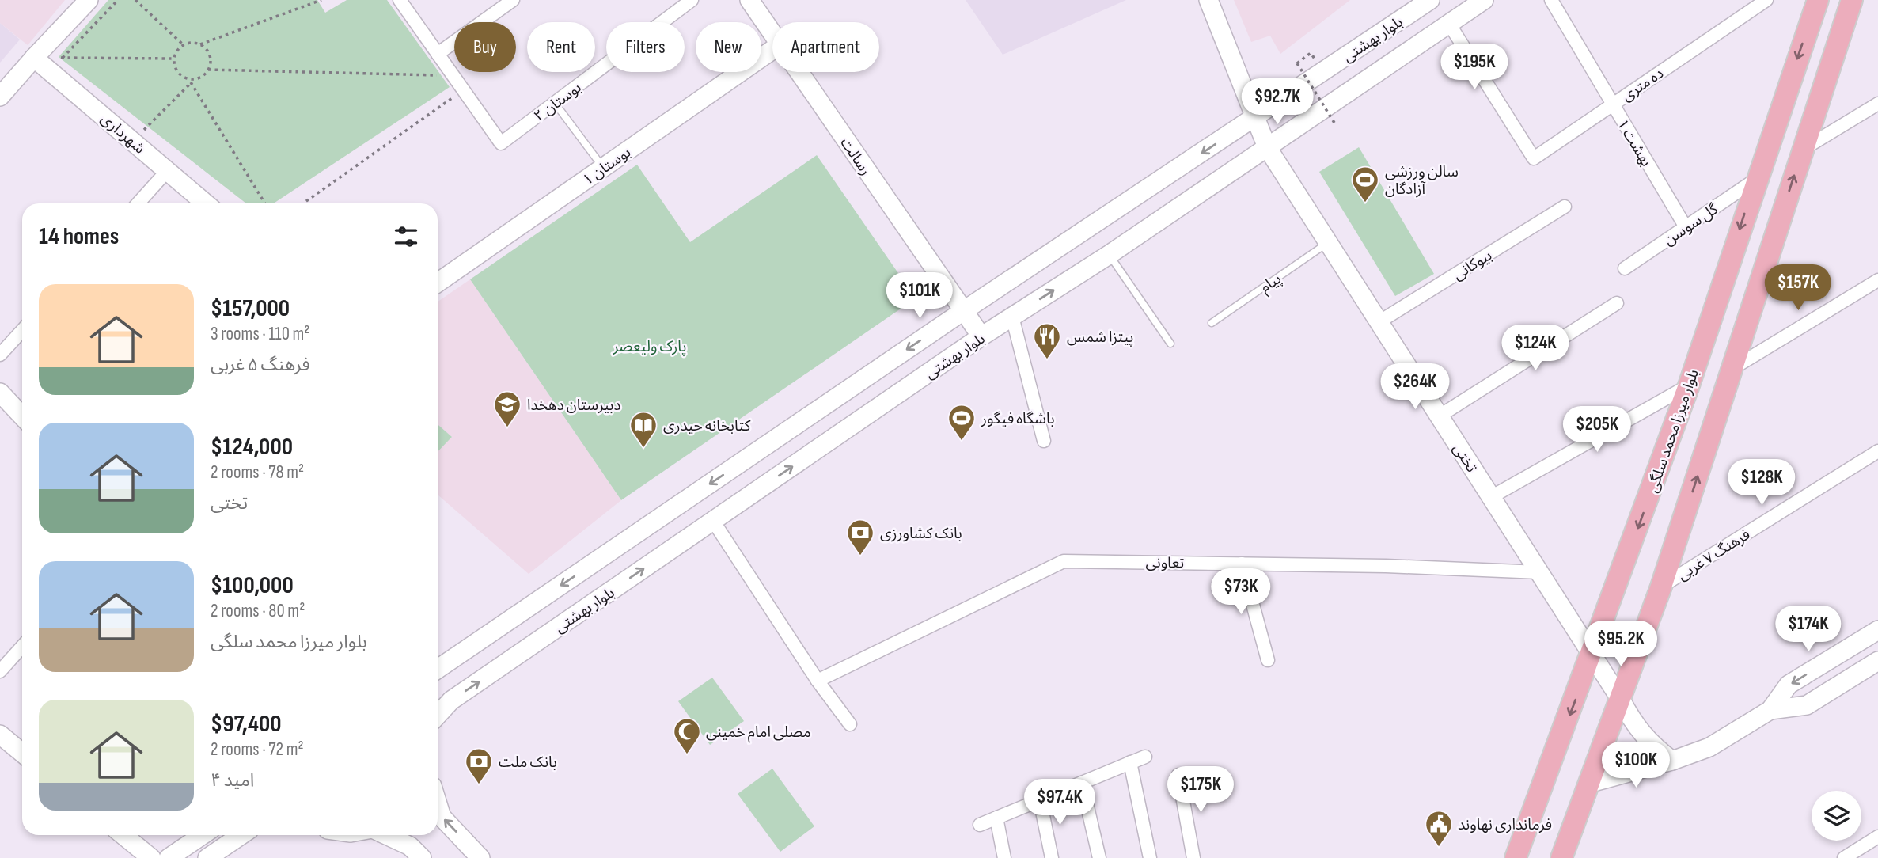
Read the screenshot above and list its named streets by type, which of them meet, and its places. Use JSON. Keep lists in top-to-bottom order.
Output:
{
  "streets": {
    "main road": [
      "بلوار بهشتی",
      "شهرداری",
      "رسالت",
      "بوستان ۱",
      "بلوار میرزا محمد سلگی",
      "تختی"
    ],
    "street": [
      "ده متری",
      "بوستان ۲",
      "بهشت ۱",
      "گل سوسن",
      "بیوکانی",
      "فرهنگ ۷ غربی",
      "تعاونی"
    ],
    "lane": ["پیام"]
  },
  "crossings": [
    ["بلوار بهشتی", "ده متری"],
    ["بلوار بهشتی", "رسالت"],
    ["بلوار بهشتی", "تختی"],
    ["ده متری", "بهشت ۱"],
    ["بهشت ۱", "گل سوسن"],
    ["گل سوسن", "بلوار میرزا محمد سلگی"],
    ["بیوکانی", "تختی"],
    ["پیام", "تختی"],
    ["بلوار میرزا محمد سلگی", "تختی"],
    ["تختی", "تعاونی"]
  ],
  "parks": ["پارک ولیعصر"],
  "places": {
    "sports": ["سالن ورزشی آزادگان", "باشگاه فیگور"],
    "restaurant": ["پیتزا شمس"],
    "school or university": ["دبیرستان دهخدا"],
    "library": ["کتابخانه حیدری"],
    "bank": ["بانک کشاورزی", "بانک ملت"],
    "mosque": ["مصلی امام خمینی"],
    "public building": ["فرمانداری نهاوند"]
  },
  "page": {
    "chip": [
      "Buy",
      "Rent",
      "Filters",
      "New",
      "Apartment"
    ],
    "price": [
      "$195K",
      "$92.7K",
      "$157K",
      "$101K",
      "$124K",
      "$264K",
      "$205K",
      "$128K",
      "$73K",
      "$174K",
      "$95.2K",
      "$100K",
      "$175K",
      "$97.4K"
    ],
    "heading": "14 homes",
    "list": [
      {
        "name": "$157,000",
        "note": "3 rooms · 110 m² · فرهنگ ۵ غربی"
      },
      {
        "name": "$124,000",
        "note": "2 rooms · 78 m² · تختی"
      },
      {
        "name": "$100,000",
        "note": "2 rooms · 80 m² · بلوار میرزا محمد سلگی"
      },
      {
        "name": "$97,400",
        "note": "2 rooms · 72 m² · امید ۴"
      }
    ]
  }
}
